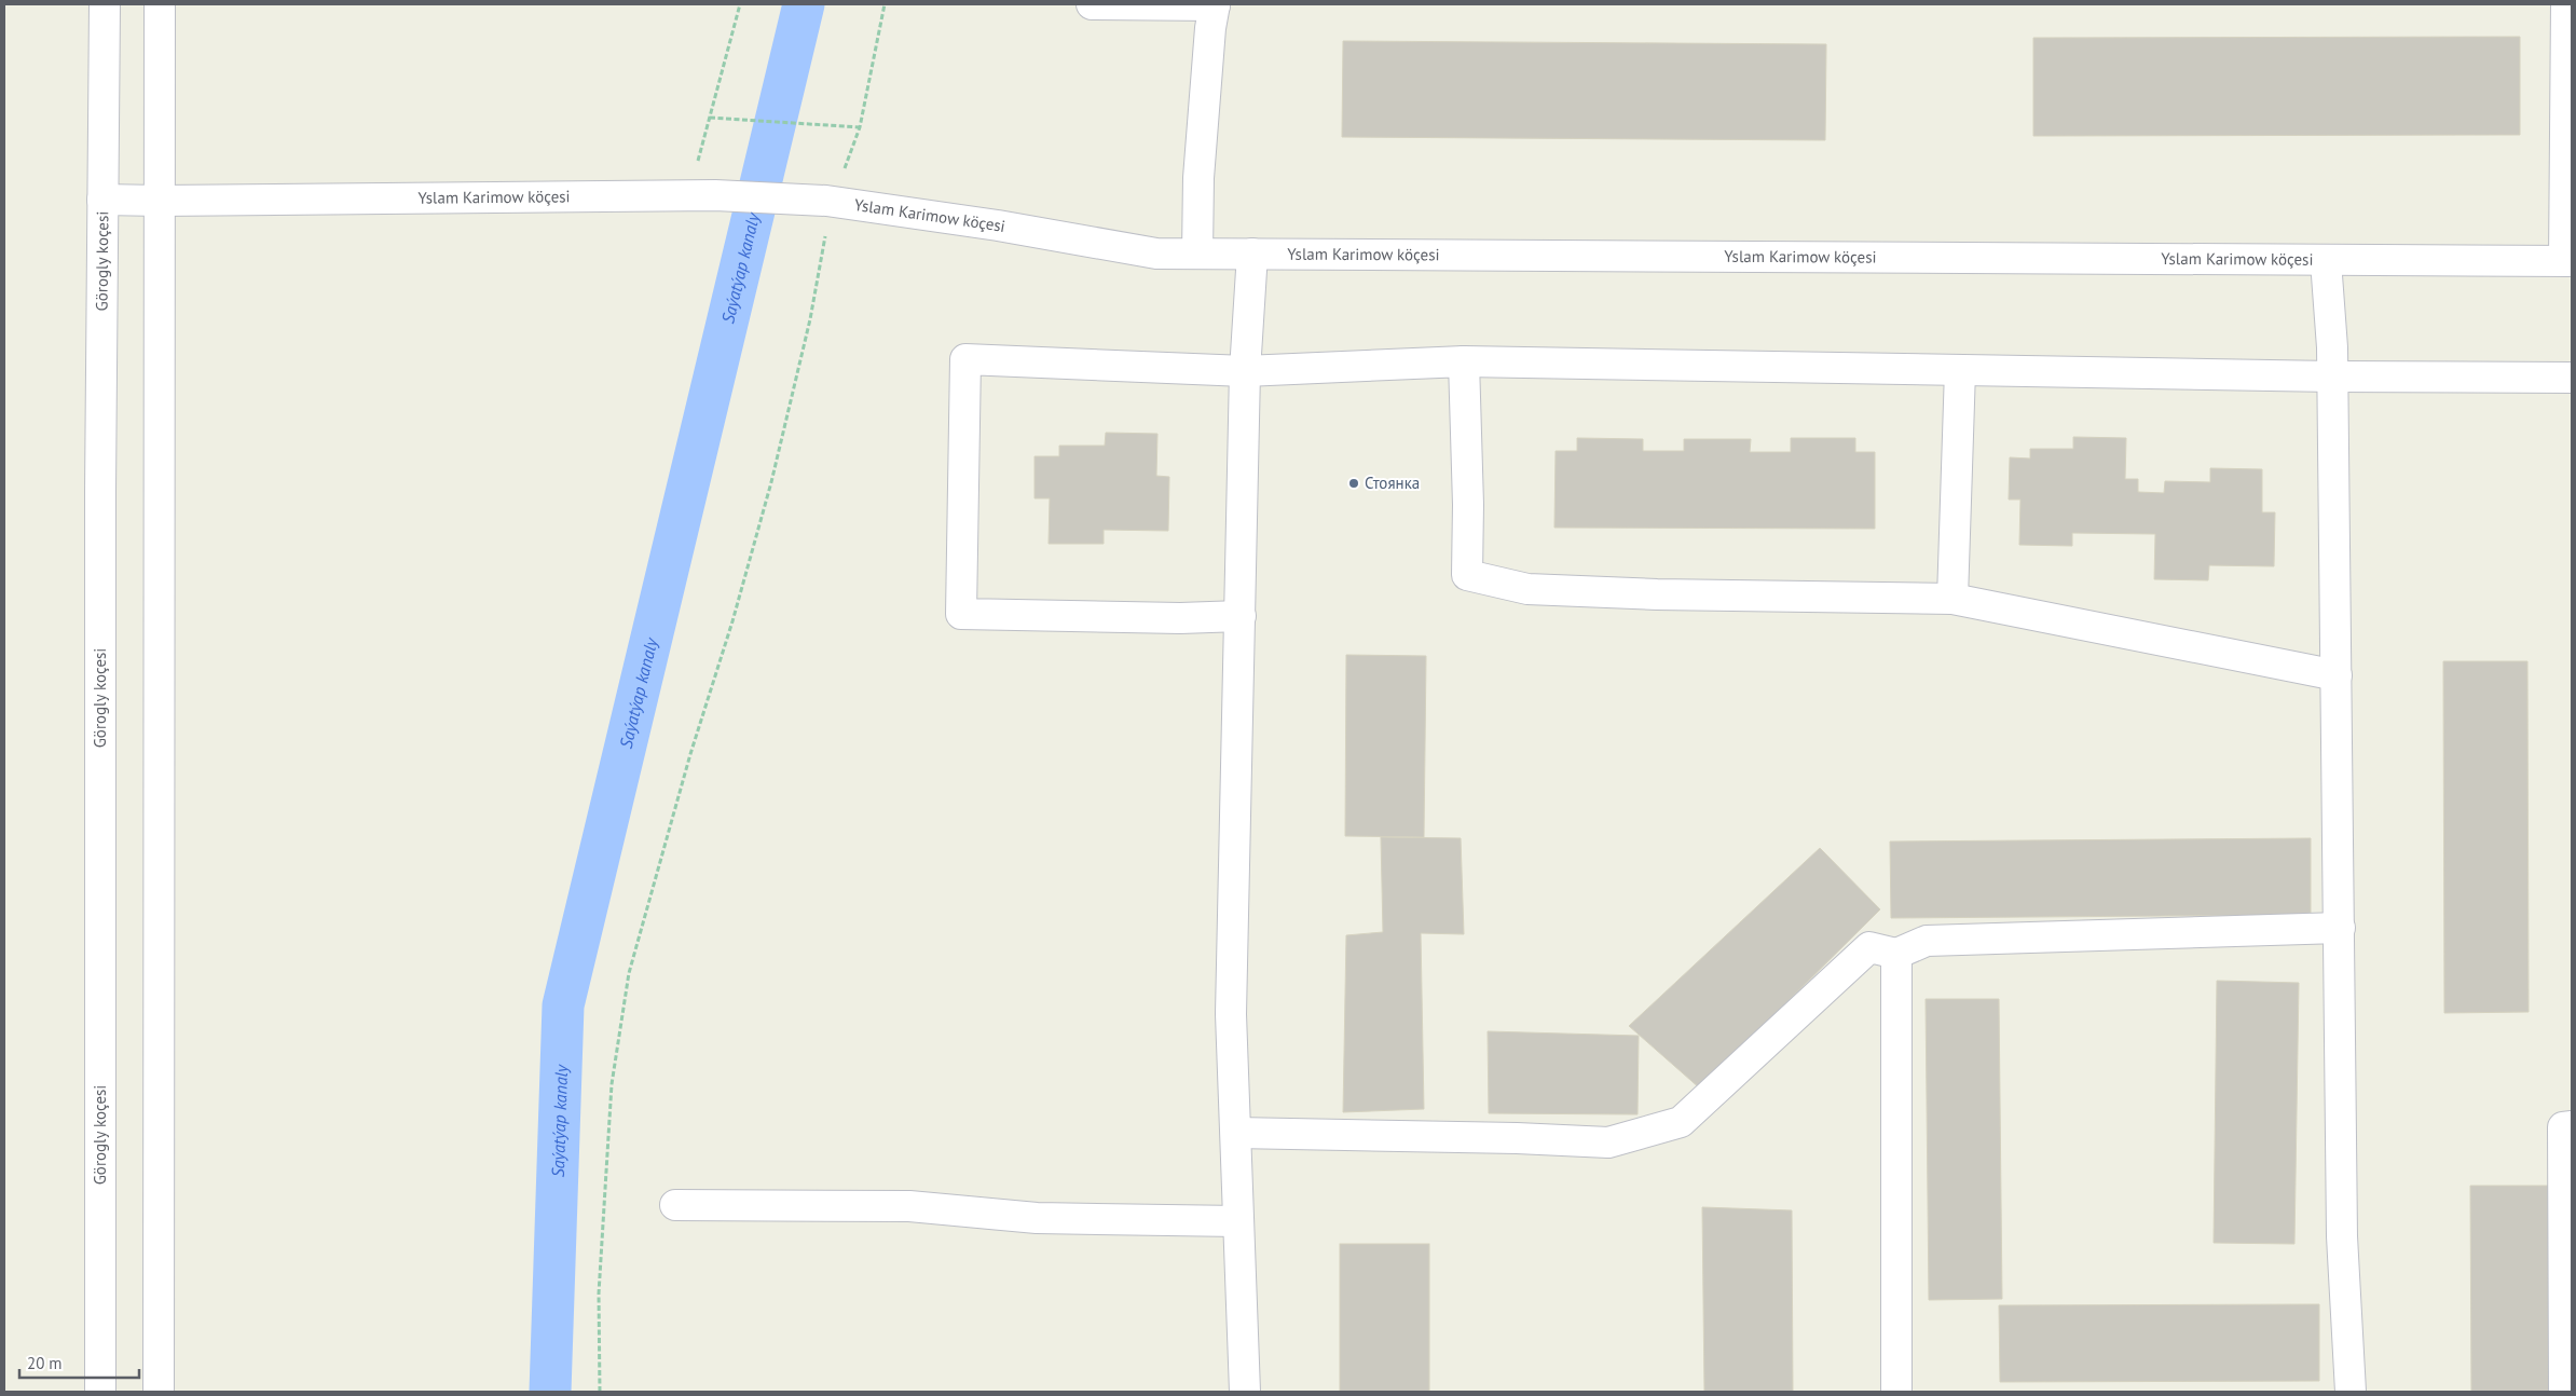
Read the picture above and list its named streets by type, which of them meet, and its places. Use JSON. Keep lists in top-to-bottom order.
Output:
{
  "streets": {
    "street": ["Yslam Karimow köçesi", "Görogly koçesi"]
  },
  "crossings": [
    ["Yslam Karimow köçesi", "Görogly koçesi"]
  ],
  "water": ["Saýatýap kanaly"],
  "places": ["Стоянка"],
  "scale_bar": "20 m"
}
